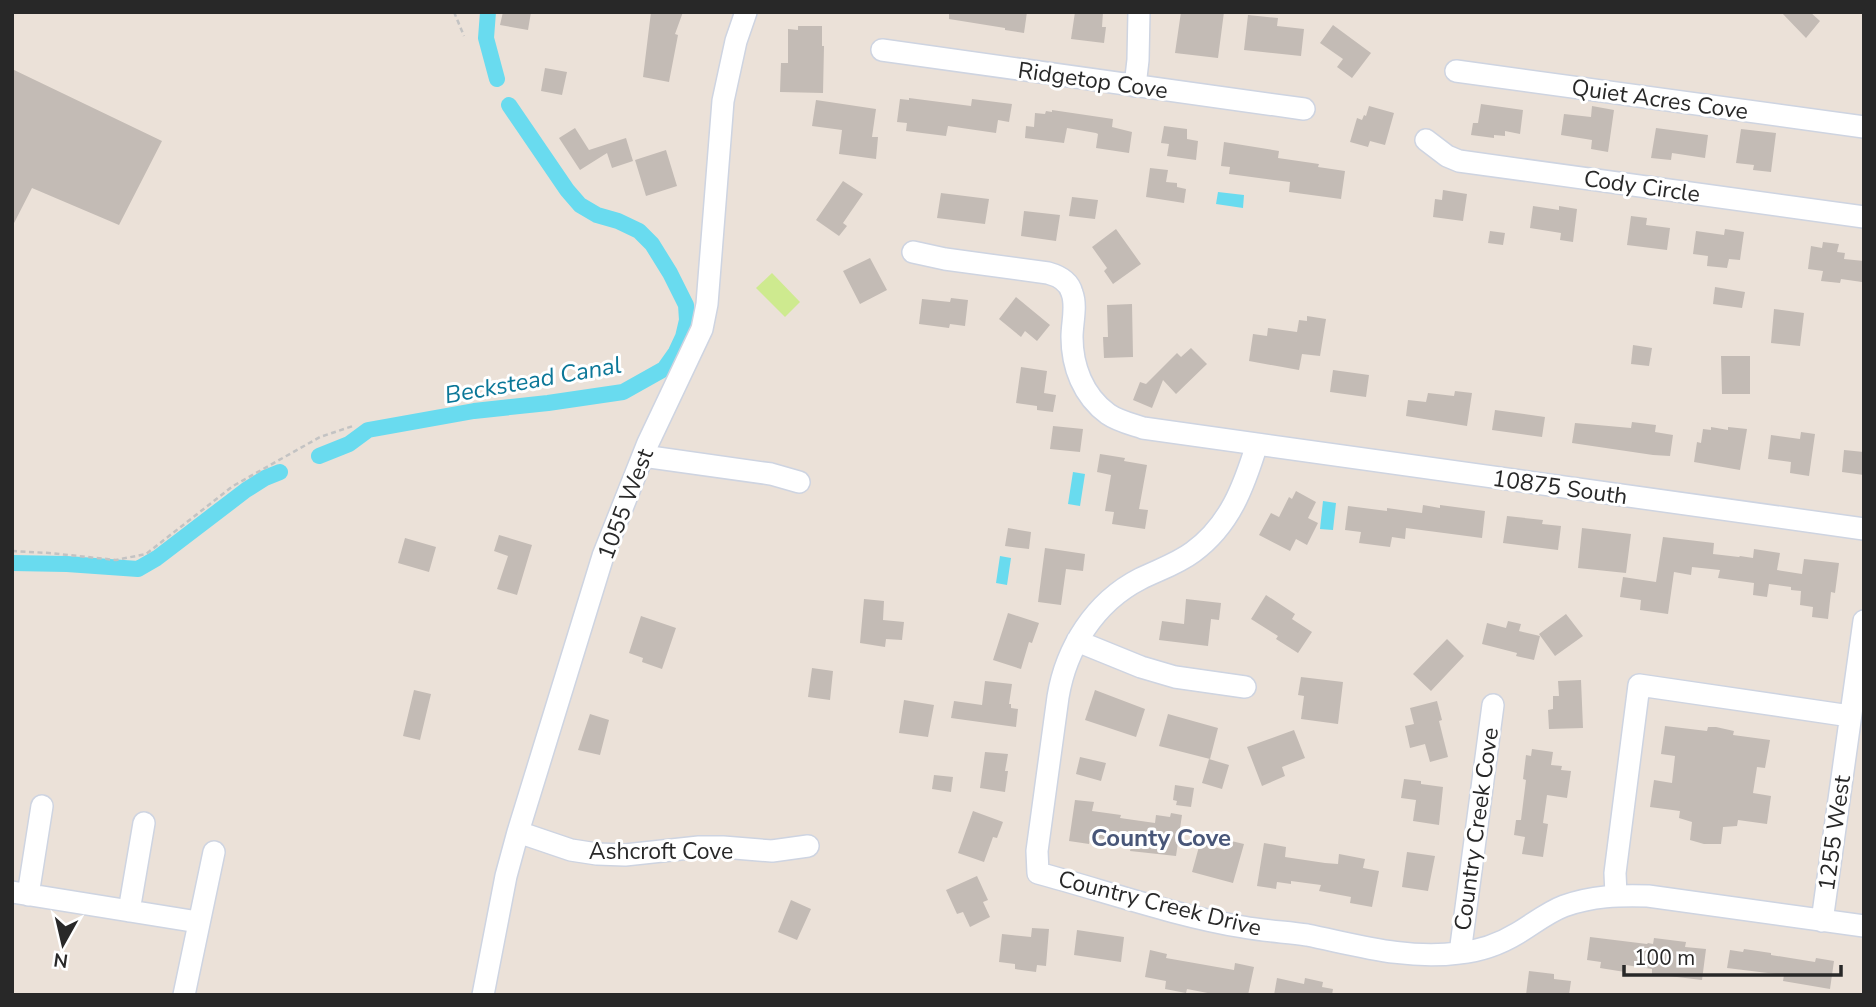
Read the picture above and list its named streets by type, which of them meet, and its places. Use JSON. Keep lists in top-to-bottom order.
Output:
{
  "streets": {
    "street": [
      "Ridgetop Cove",
      "Quiet Acres Cove",
      "Cody Circle",
      "10875 South",
      "1055 West",
      "Country Creek Cove",
      "1255 West",
      "Ashcroft Cove",
      "Country Creek Drive"
    ]
  },
  "crossings": [
    ["10875 South", "Country Creek Drive"],
    ["1055 West", "Ashcroft Cove"],
    ["Country Creek Cove", "Country Creek Drive"],
    ["1255 West", "Country Creek Drive"]
  ],
  "districts": ["County Cove"],
  "water": ["Beckstead Canal"],
  "scale_bar": "100 m",
  "north": "bottom"
}
